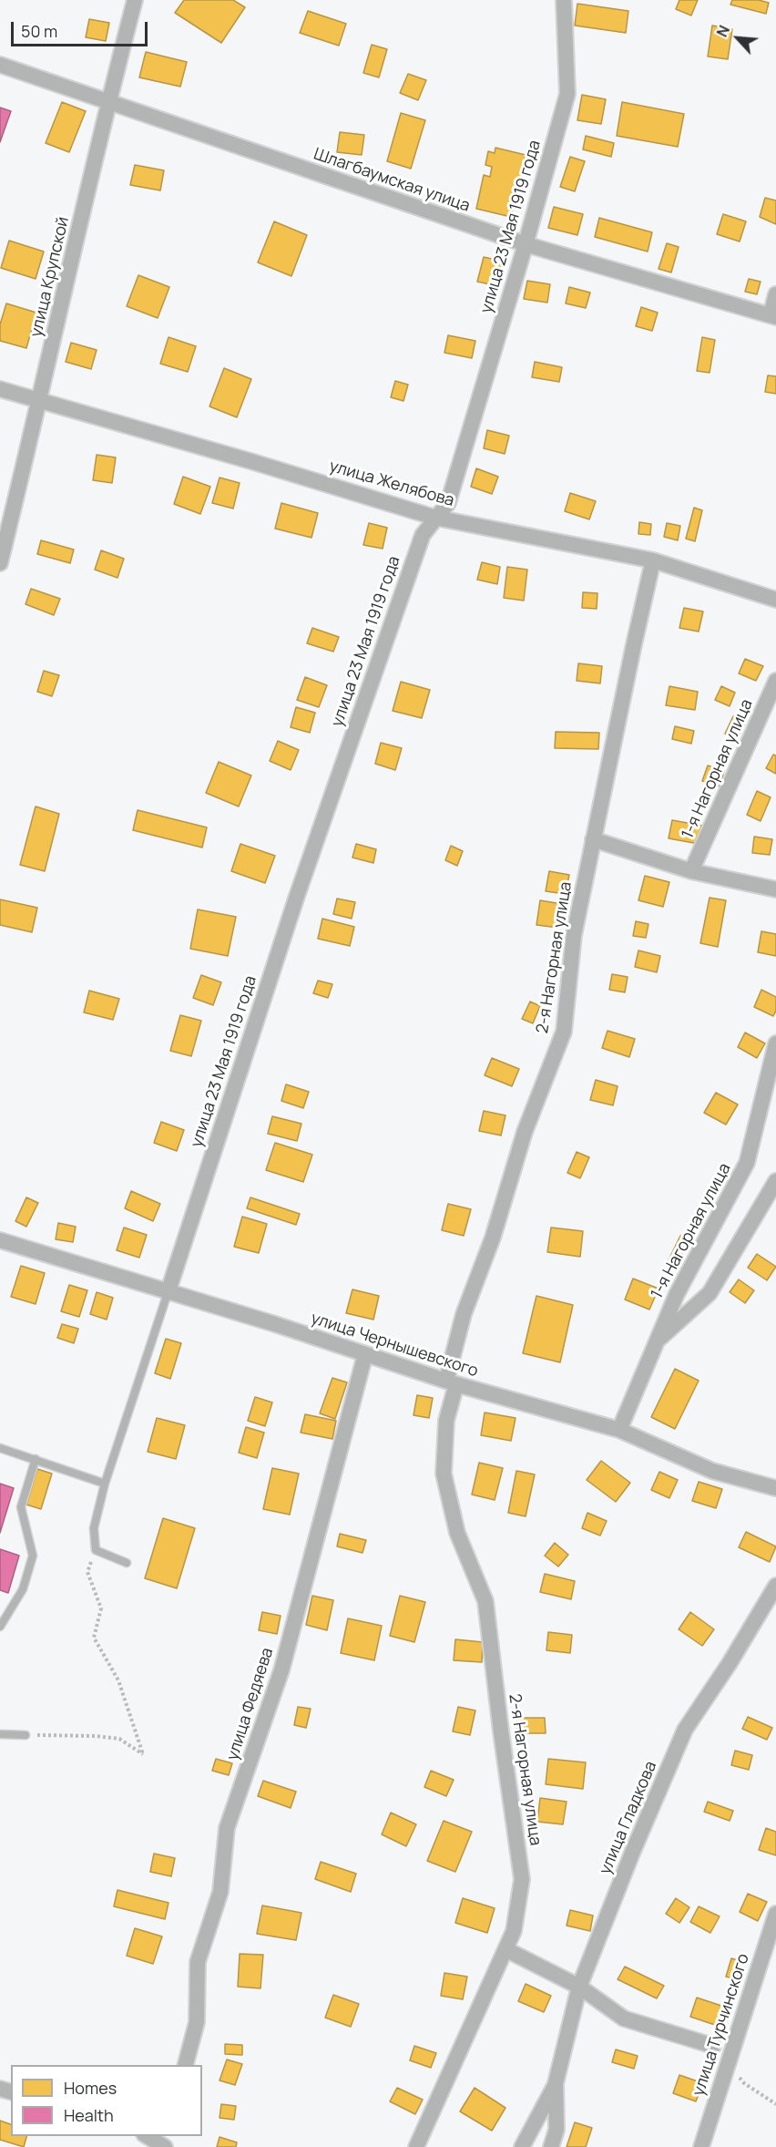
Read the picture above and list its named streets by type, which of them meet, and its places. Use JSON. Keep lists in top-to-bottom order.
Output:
{
  "streets": {
    "street": [
      "Шлагбаумская улица",
      "улица 23 Мая 1919 года",
      "улица Крупской",
      "улица Желябова",
      "1-я Нагорная улица",
      "2-я Нагорная улица",
      "улица Чернышевского",
      "улица Федяева",
      "улица Гладкова",
      "улица Турчинского"
    ]
  },
  "crossings": [
    ["Шлагбаумская улица", "улица 23 Мая 1919 года"],
    ["Шлагбаумская улица", "улица Крупской"],
    ["улица 23 Мая 1919 года", "улица Желябова"],
    ["улица 23 Мая 1919 года", "улица Чернышевского"],
    ["улица Крупской", "улица Желябова"],
    ["улица Желябова", "2-я Нагорная улица"],
    ["1-я Нагорная улица", "улица Чернышевского"],
    ["2-я Нагорная улица", "улица Чернышевского"],
    ["улица Чернышевского", "улица Федяева"]
  ],
  "legend": ["Homes", "Health"],
  "scale_bar": "50 m",
  "north": "top left"
}
